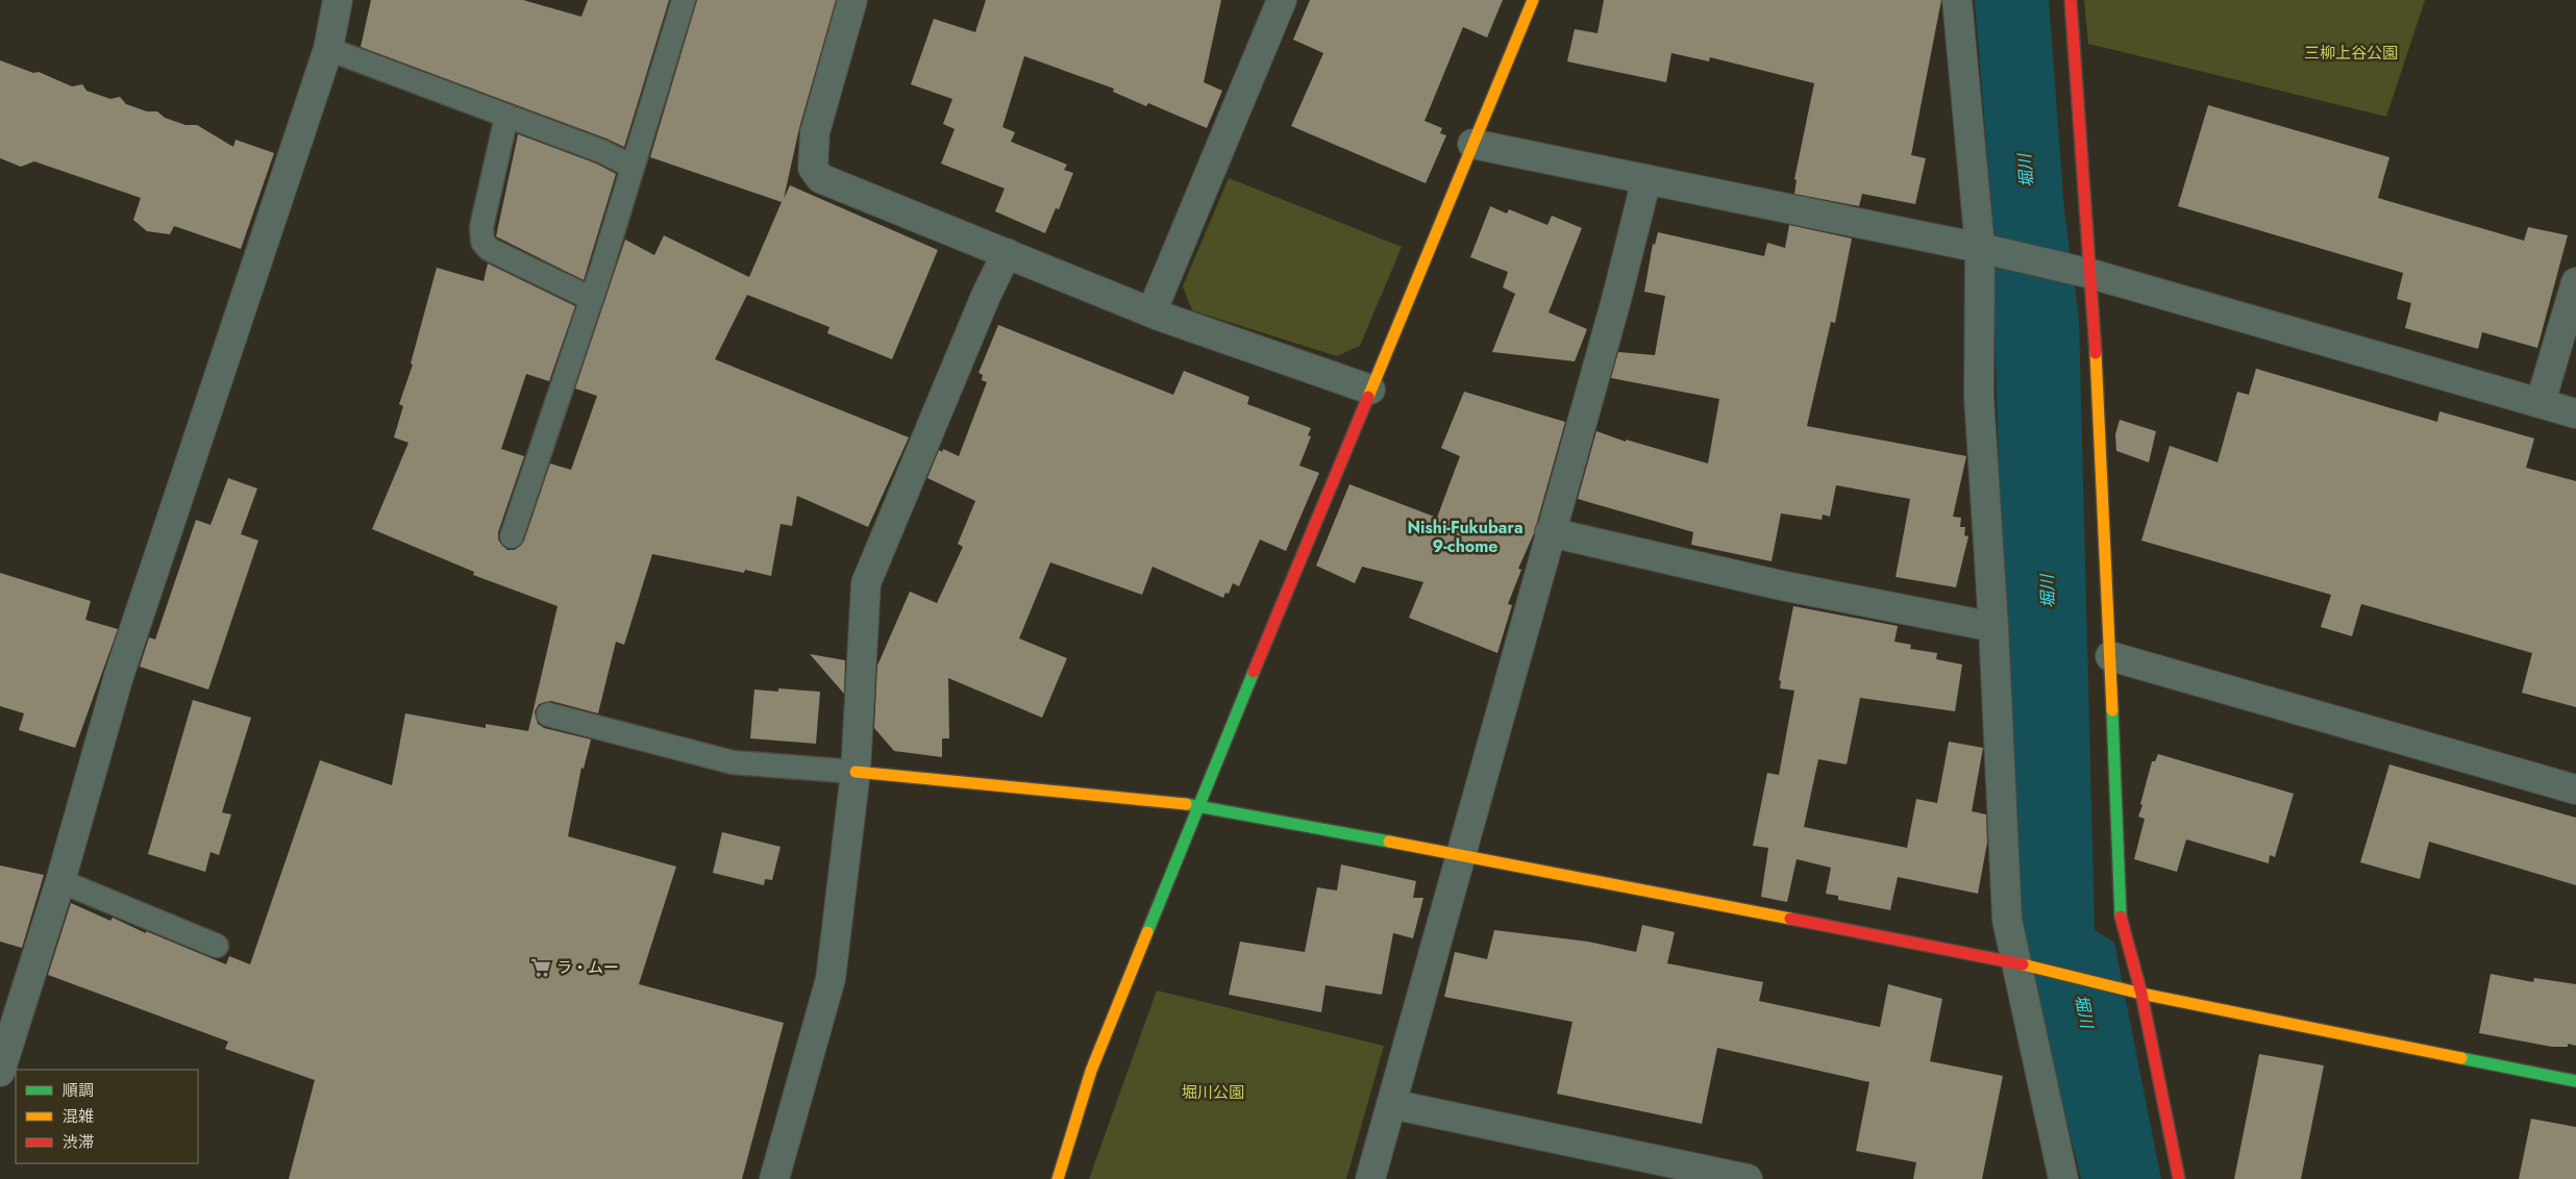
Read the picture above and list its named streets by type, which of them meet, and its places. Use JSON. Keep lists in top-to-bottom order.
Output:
{
  "districts": ["Nishi-Fukubara 9-chome"],
  "water": ["堀川"],
  "parks": ["三柳上谷公園", "堀川公園"],
  "places": {
    "supermarket": ["ラ・ムー"]
  },
  "legend": ["順調", "混雑", "渋滞"]
}
